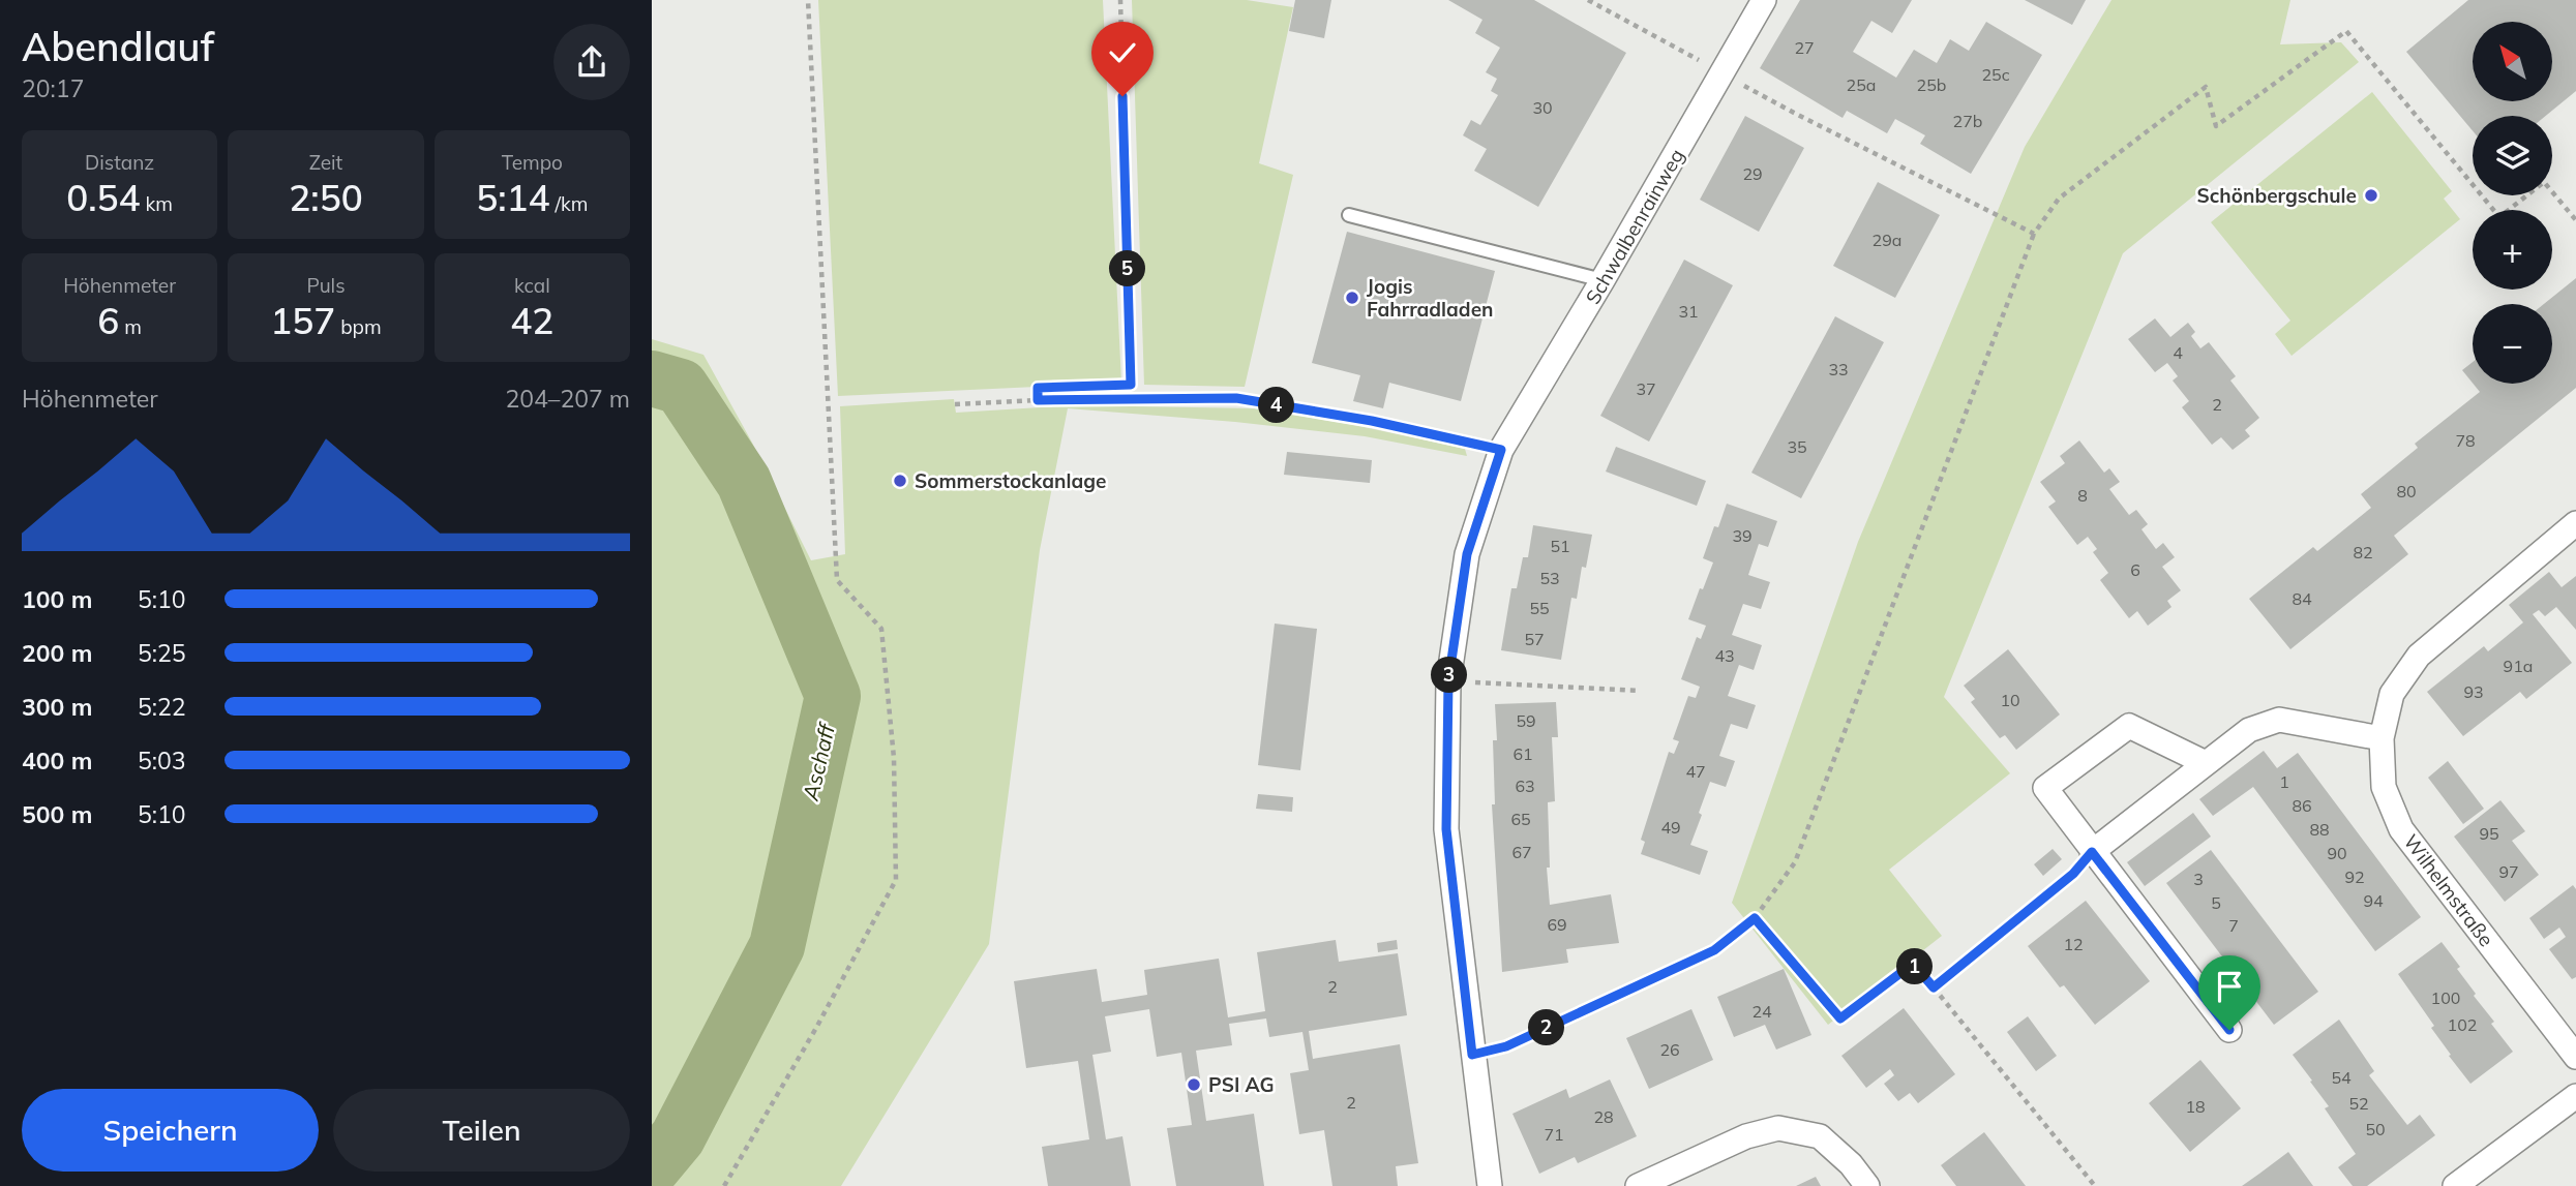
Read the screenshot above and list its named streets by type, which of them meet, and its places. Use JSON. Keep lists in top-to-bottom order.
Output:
{
  "streets": {
    "street": ["Schwalbenrainweg", "Wilhelmstraße"]
  },
  "water": ["Aschaff"],
  "places": [
    "Schönbergschule",
    "Jogis Fahrradladen",
    "Sommerstockanlage",
    "PSI AG"
  ],
  "house_numbers": [
    "27",
    "25c",
    "25a",
    "25b",
    "30",
    "27b",
    "29",
    "29a",
    "31",
    "4",
    "33",
    "37",
    "2",
    "78",
    "35",
    "80",
    "8",
    "39",
    "51",
    "82",
    "6",
    "53",
    "84",
    "55",
    "57",
    "43",
    "91a",
    "93",
    "10",
    "59",
    "61",
    "47",
    "1",
    "63",
    "86",
    "65",
    "49",
    "88",
    "95",
    "67",
    "90",
    "97",
    "92",
    "3",
    "94",
    "5",
    "69",
    "7",
    "12",
    "2",
    "100",
    "24",
    "102",
    "26",
    "54",
    "2",
    "52",
    "18",
    "28",
    "50",
    "71"
  ],
  "north": "top left",
  "page": {
    "heading": ["Abendlauf", "20:17"],
    "map_buttons": ["+", "−"],
    "stats": [
      ["Distanz", "0.54 km"],
      ["Zeit", "2:50"],
      ["Tempo", "5:14 /km"],
      ["Höhenmeter", "6 m"],
      ["Puls", "157 bpm"],
      ["kcal", "42"]
    ],
    "pins": [
      "5",
      "4",
      "3",
      "1",
      "2"
    ],
    "chart": ["Höhenmeter", "204–207 m"],
    "list": [
      {
        "name": "100 m",
        "note": "5:10"
      },
      {
        "name": "200 m",
        "note": "5:25"
      },
      {
        "name": "300 m",
        "note": "5:22"
      },
      {
        "name": "400 m",
        "note": "5:03"
      },
      {
        "name": "500 m",
        "note": "5:10"
      }
    ],
    "buttons": ["Speichern", "Teilen"]
  }
}
